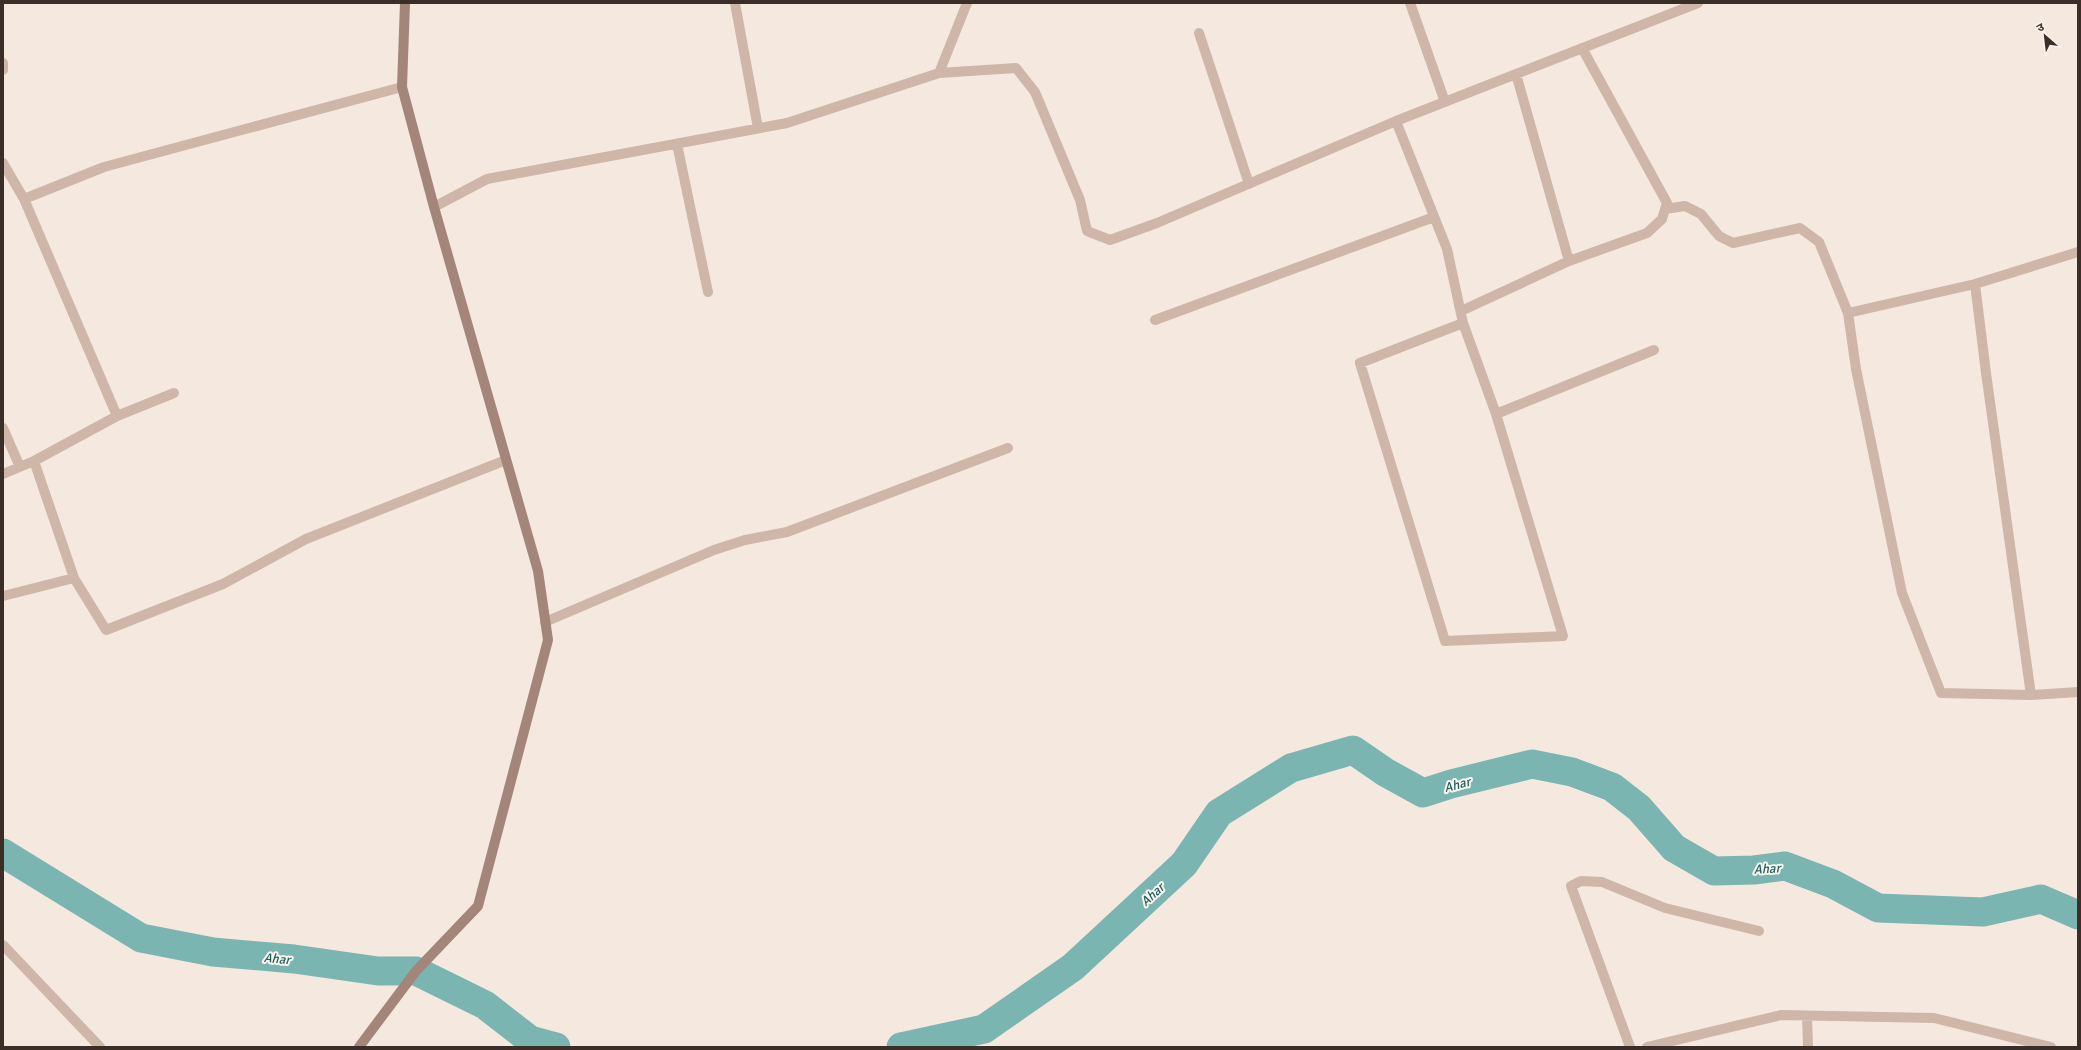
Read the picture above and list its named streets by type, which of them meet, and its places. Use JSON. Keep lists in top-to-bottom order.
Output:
{
  "water": ["Ahar"],
  "north": "top left"
}
